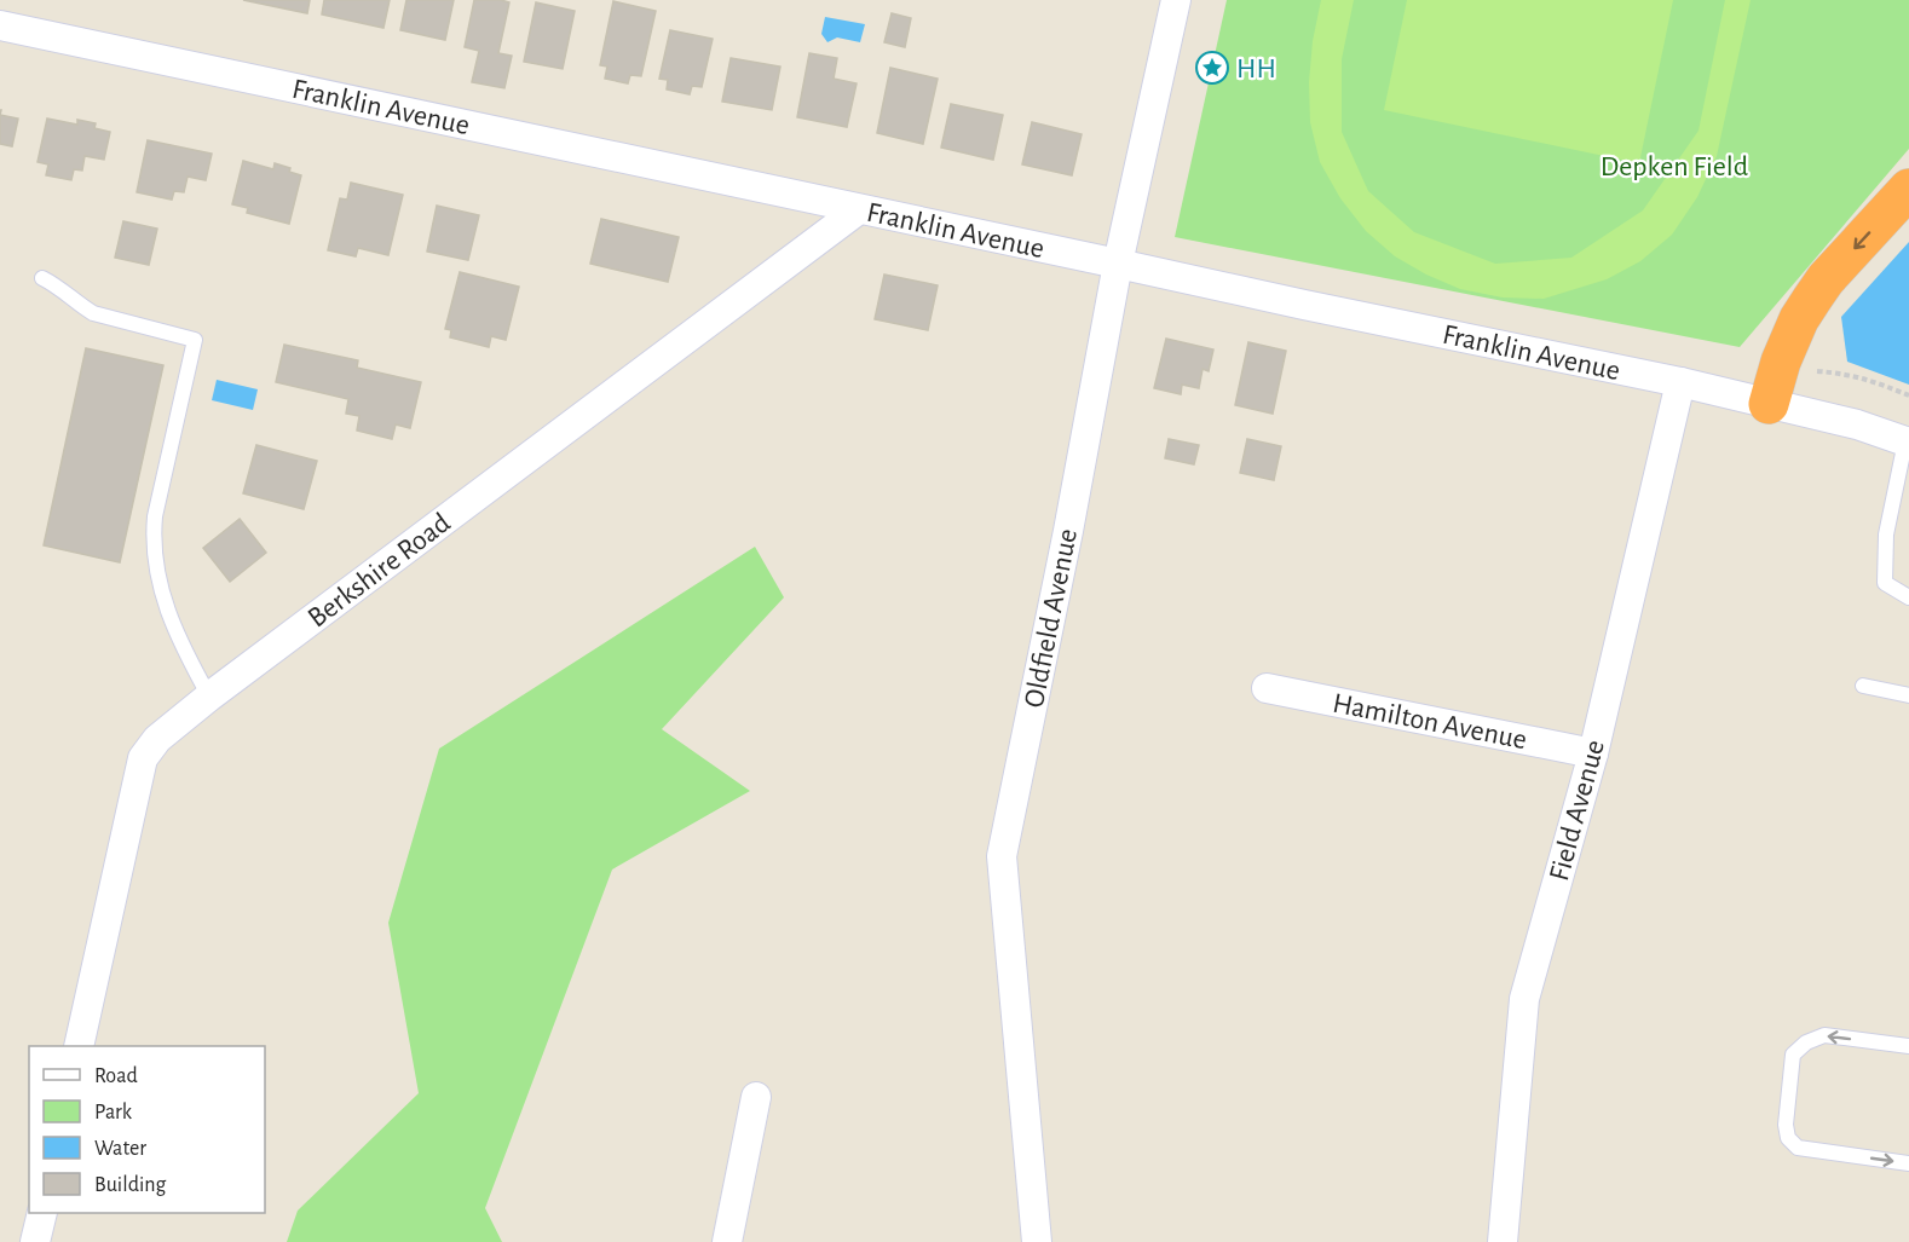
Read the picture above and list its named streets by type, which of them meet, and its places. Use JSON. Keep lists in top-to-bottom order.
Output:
{
  "streets": {
    "street": [
      "Franklin Avenue",
      "Berkshire Road",
      "Oldfield Avenue",
      "Hamilton Avenue",
      "Field Avenue"
    ]
  },
  "crossings": [
    ["Franklin Avenue", "Berkshire Road"],
    ["Franklin Avenue", "Oldfield Avenue"],
    ["Franklin Avenue", "Field Avenue"],
    ["Hamilton Avenue", "Field Avenue"]
  ],
  "parks": ["Depken Field"],
  "places": {
    "place": ["HH"]
  },
  "legend": [
    "Road",
    "Park",
    "Water",
    "Building"
  ]
}
